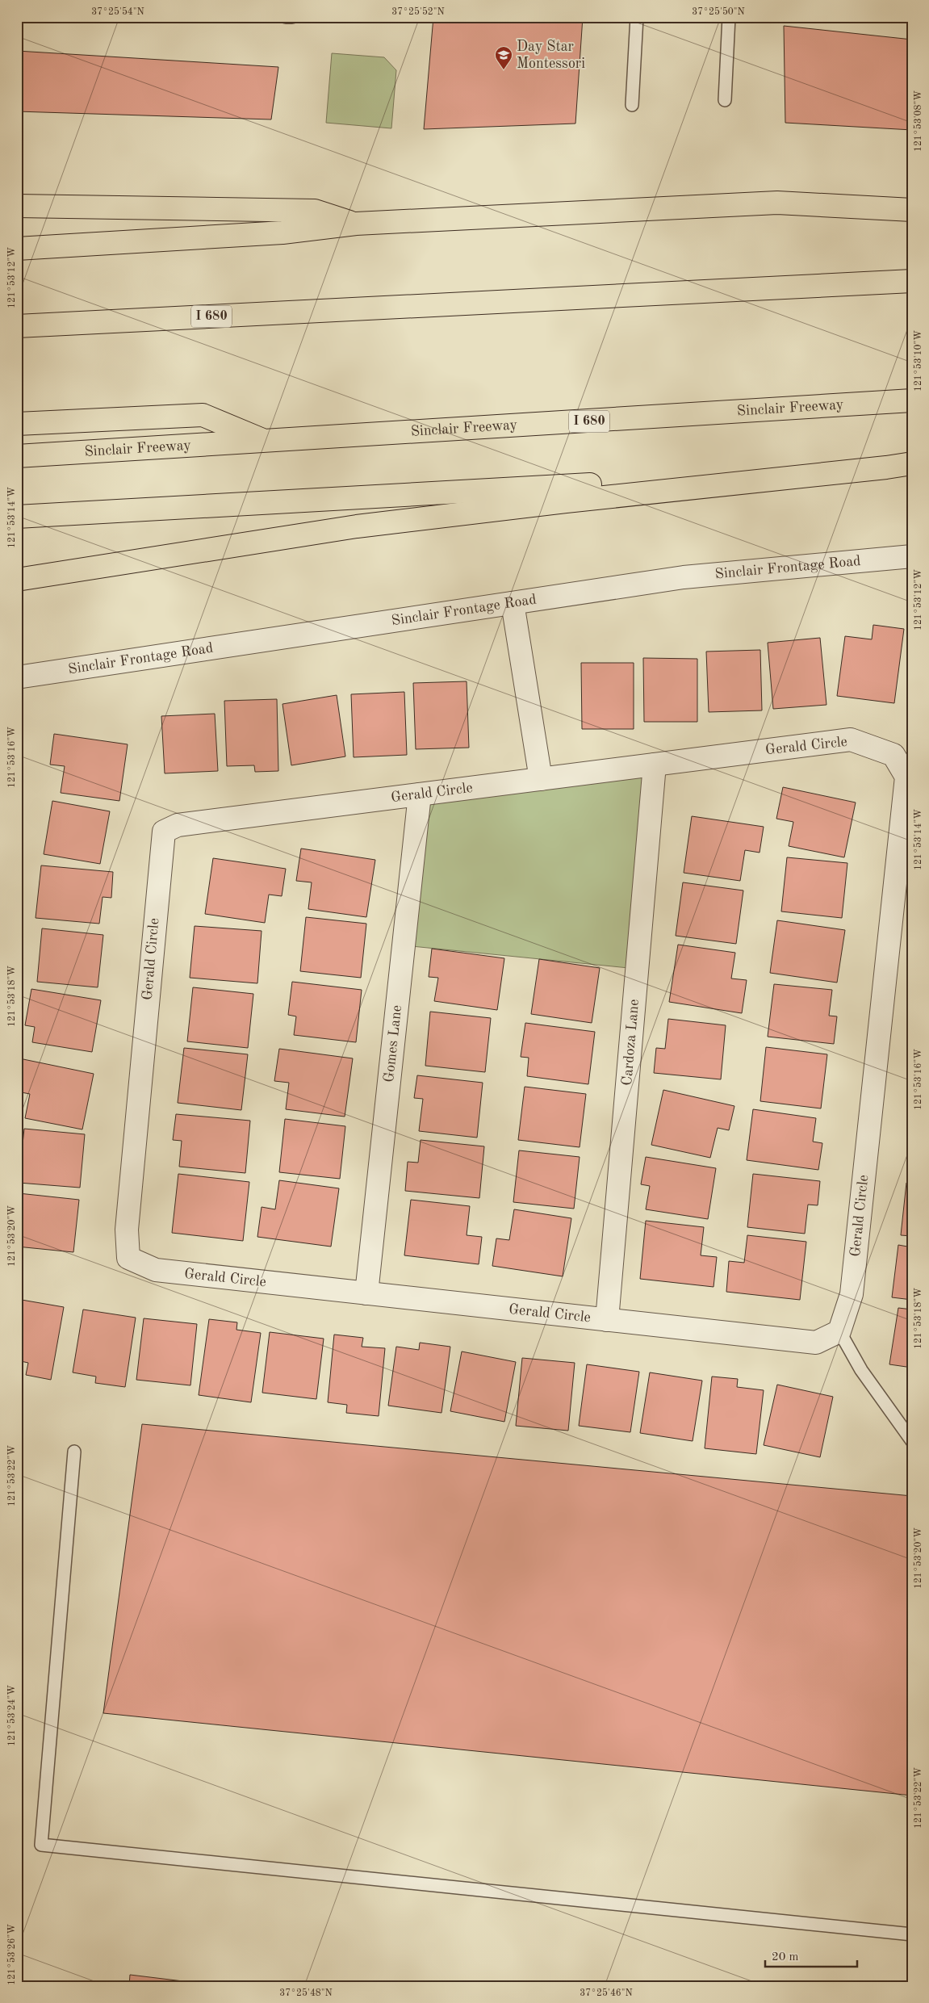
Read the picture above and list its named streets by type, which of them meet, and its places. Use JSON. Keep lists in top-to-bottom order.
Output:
{
  "streets": {
    "highway": ["I 680", "Sinclair Freeway"],
    "street": [
      "Sinclair Frontage Road",
      "Gerald Circle",
      "Cardoza Lane",
      "Gomes Lane"
    ]
  },
  "crossings": [
    ["I 680", "Sinclair Freeway"],
    ["Gerald Circle", "Cardoza Lane"],
    ["Gerald Circle", "Gomes Lane"]
  ],
  "places": {
    "school or university": ["Day Star Montessori"]
  },
  "scale_bar": "20 m",
  "coordinates": [
    "37°25'54\"N",
    "37°25'52\"N",
    "37°25'50\"N",
    "121°53'08\"W",
    "121°53'12\"W",
    "121°53'10\"W",
    "121°53'14\"W",
    "121°53'16\"W",
    "121°53'18\"W",
    "121°53'20\"W",
    "121°53'22\"W",
    "121°53'24\"W",
    "121°53'26\"W",
    "37°25'48\"N",
    "37°25'46\"N"
  ]
}
